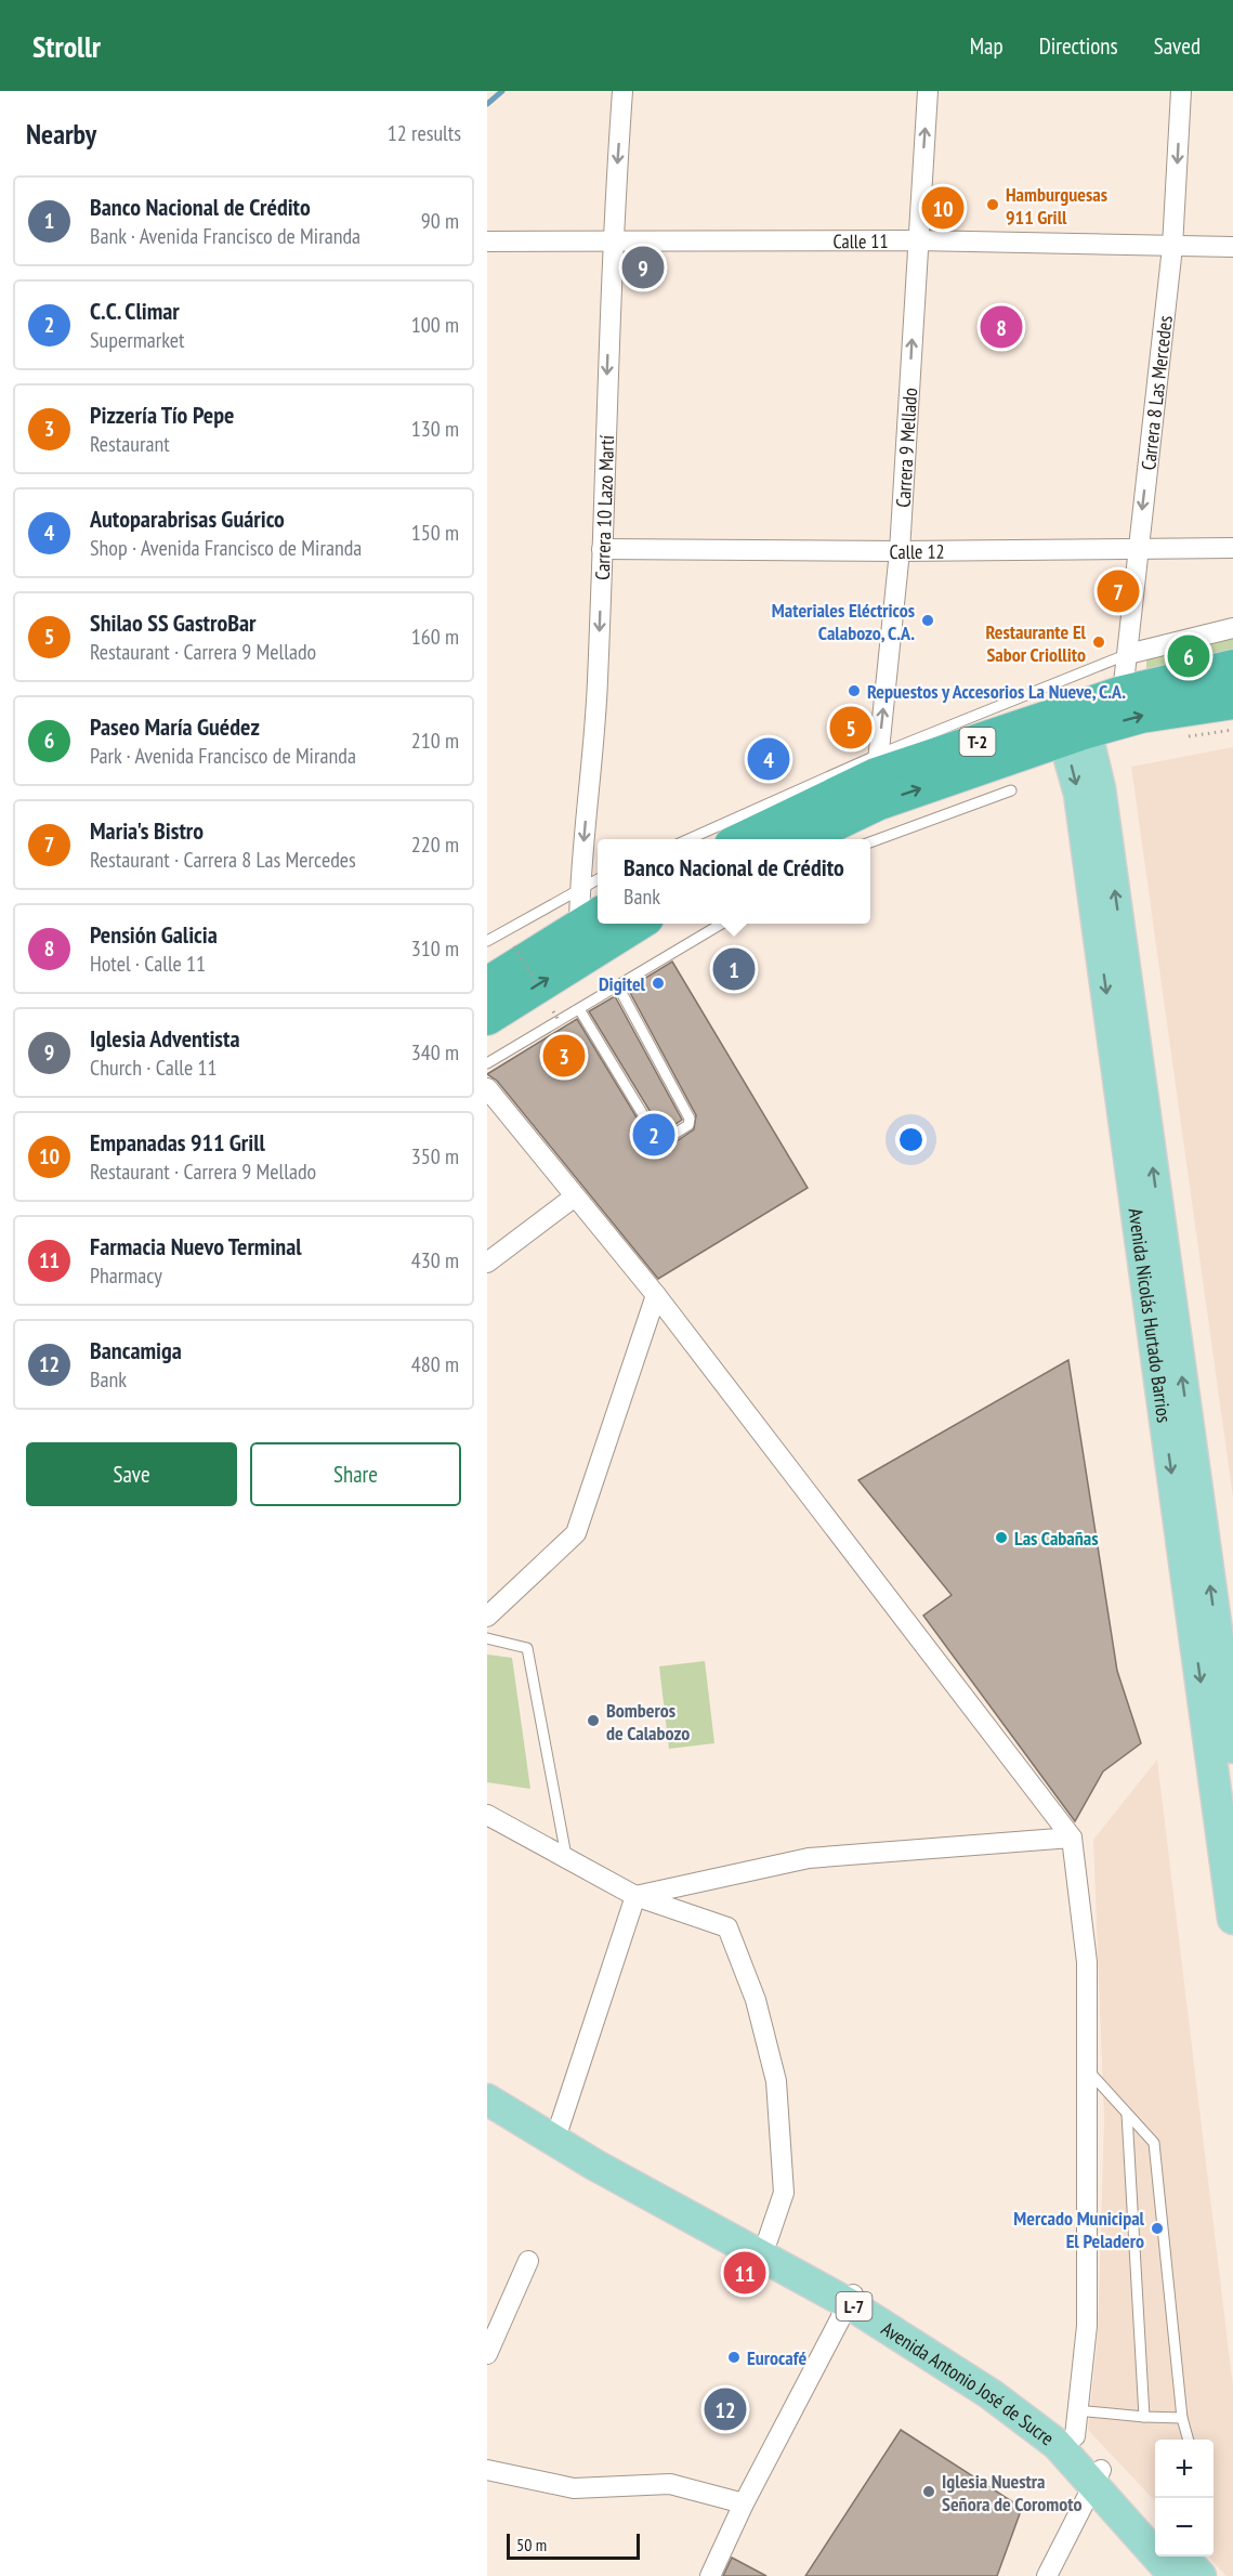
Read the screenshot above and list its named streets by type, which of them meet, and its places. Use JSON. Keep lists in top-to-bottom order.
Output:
{
  "streets": {
    "highway": ["T-2"],
    "main road": ["Avenida Nicolás Hurtado Barrios", "L-7", "Avenida Antonio José de Sucre"],
    "street": [
      "Calle 11",
      "Carrera 8 Las Mercedes",
      "Carrera 9 Mellado",
      "Carrera 10 Lazo Martí",
      "Calle 12"
    ]
  },
  "crossings": [
    ["Calle 11", "Carrera 8 Las Mercedes"],
    ["Calle 11", "Carrera 9 Mellado"],
    ["Calle 11", "Carrera 10 Lazo Martí"],
    ["Carrera 8 Las Mercedes", "Calle 12"],
    ["Carrera 8 Las Mercedes", "T-2"],
    ["Carrera 9 Mellado", "Calle 12"],
    ["Carrera 9 Mellado", "T-2"],
    ["Carrera 10 Lazo Martí", "Calle 12"],
    ["T-2", "Avenida Nicolás Hurtado Barrios"]
  ],
  "one_way": ["Carrera 8 Las Mercedes", "Carrera 9 Mellado", "Carrera 10 Lazo Martí"],
  "places": [
    "Hamburguesas 911 Grill",
    "Materiales Eléctricos Calabozo, C.A.",
    "Restaurante El Sabor Criollito",
    "Repuestos y Accesorios La Nueve, C.A.",
    "Digitel",
    "Las Cabañas",
    "Bomberos de Calabozo",
    "Mercado Municipal El Peladero",
    "Eurocafé",
    "Iglesia Nuestra Señora de Coromoto"
  ],
  "scale_bar": "50 m",
  "page": {
    "header": "Strollr",
    "nav": ["Map", "Directions", "Saved"],
    "heading": ["Nearby", "12 results"],
    "list": [
      {
        "mark": "1",
        "name": "Banco Nacional de Crédito",
        "note": "Bank · Avenida Francisco de Miranda",
        "value": "90 m"
      },
      {
        "mark": "2",
        "name": "C.C. Climar",
        "note": "Supermarket",
        "value": "100 m"
      },
      {
        "mark": "3",
        "name": "Pizzería Tío Pepe",
        "note": "Restaurant",
        "value": "130 m"
      },
      {
        "mark": "4",
        "name": "Autoparabrisas Guárico",
        "note": "Shop · Avenida Francisco de Miranda",
        "value": "150 m"
      },
      {
        "mark": "5",
        "name": "Shilao SS GastroBar",
        "note": "Restaurant · Carrera 9 Mellado",
        "value": "160 m"
      },
      {
        "mark": "6",
        "name": "Paseo María Guédez",
        "note": "Park · Avenida Francisco de Miranda",
        "value": "210 m"
      },
      {
        "mark": "7",
        "name": "Maria's Bistro",
        "note": "Restaurant · Carrera 8 Las Mercedes",
        "value": "220 m"
      },
      {
        "mark": "8",
        "name": "Pensión Galicia",
        "note": "Hotel · Calle 11",
        "value": "310 m"
      },
      {
        "mark": "9",
        "name": "Iglesia Adventista",
        "note": "Church · Calle 11",
        "value": "340 m"
      },
      {
        "mark": "10",
        "name": "Empanadas 911 Grill",
        "note": "Restaurant · Carrera 9 Mellado",
        "value": "350 m"
      },
      {
        "mark": "11",
        "name": "Farmacia Nuevo Terminal",
        "note": "Pharmacy",
        "value": "430 m"
      },
      {
        "mark": "12",
        "name": "Bancamiga",
        "note": "Bank",
        "value": "480 m"
      }
    ],
    "pins": [
      "10",
      "9",
      "8",
      "7",
      "6",
      "5",
      "4",
      "1",
      "3",
      "2",
      "11",
      "12"
    ],
    "popup": ["Banco Nacional de Crédito", "Bank"],
    "buttons": ["Save", "Share"],
    "map_buttons": ["+", "−"],
    "scale": "50 m"
  }
}
